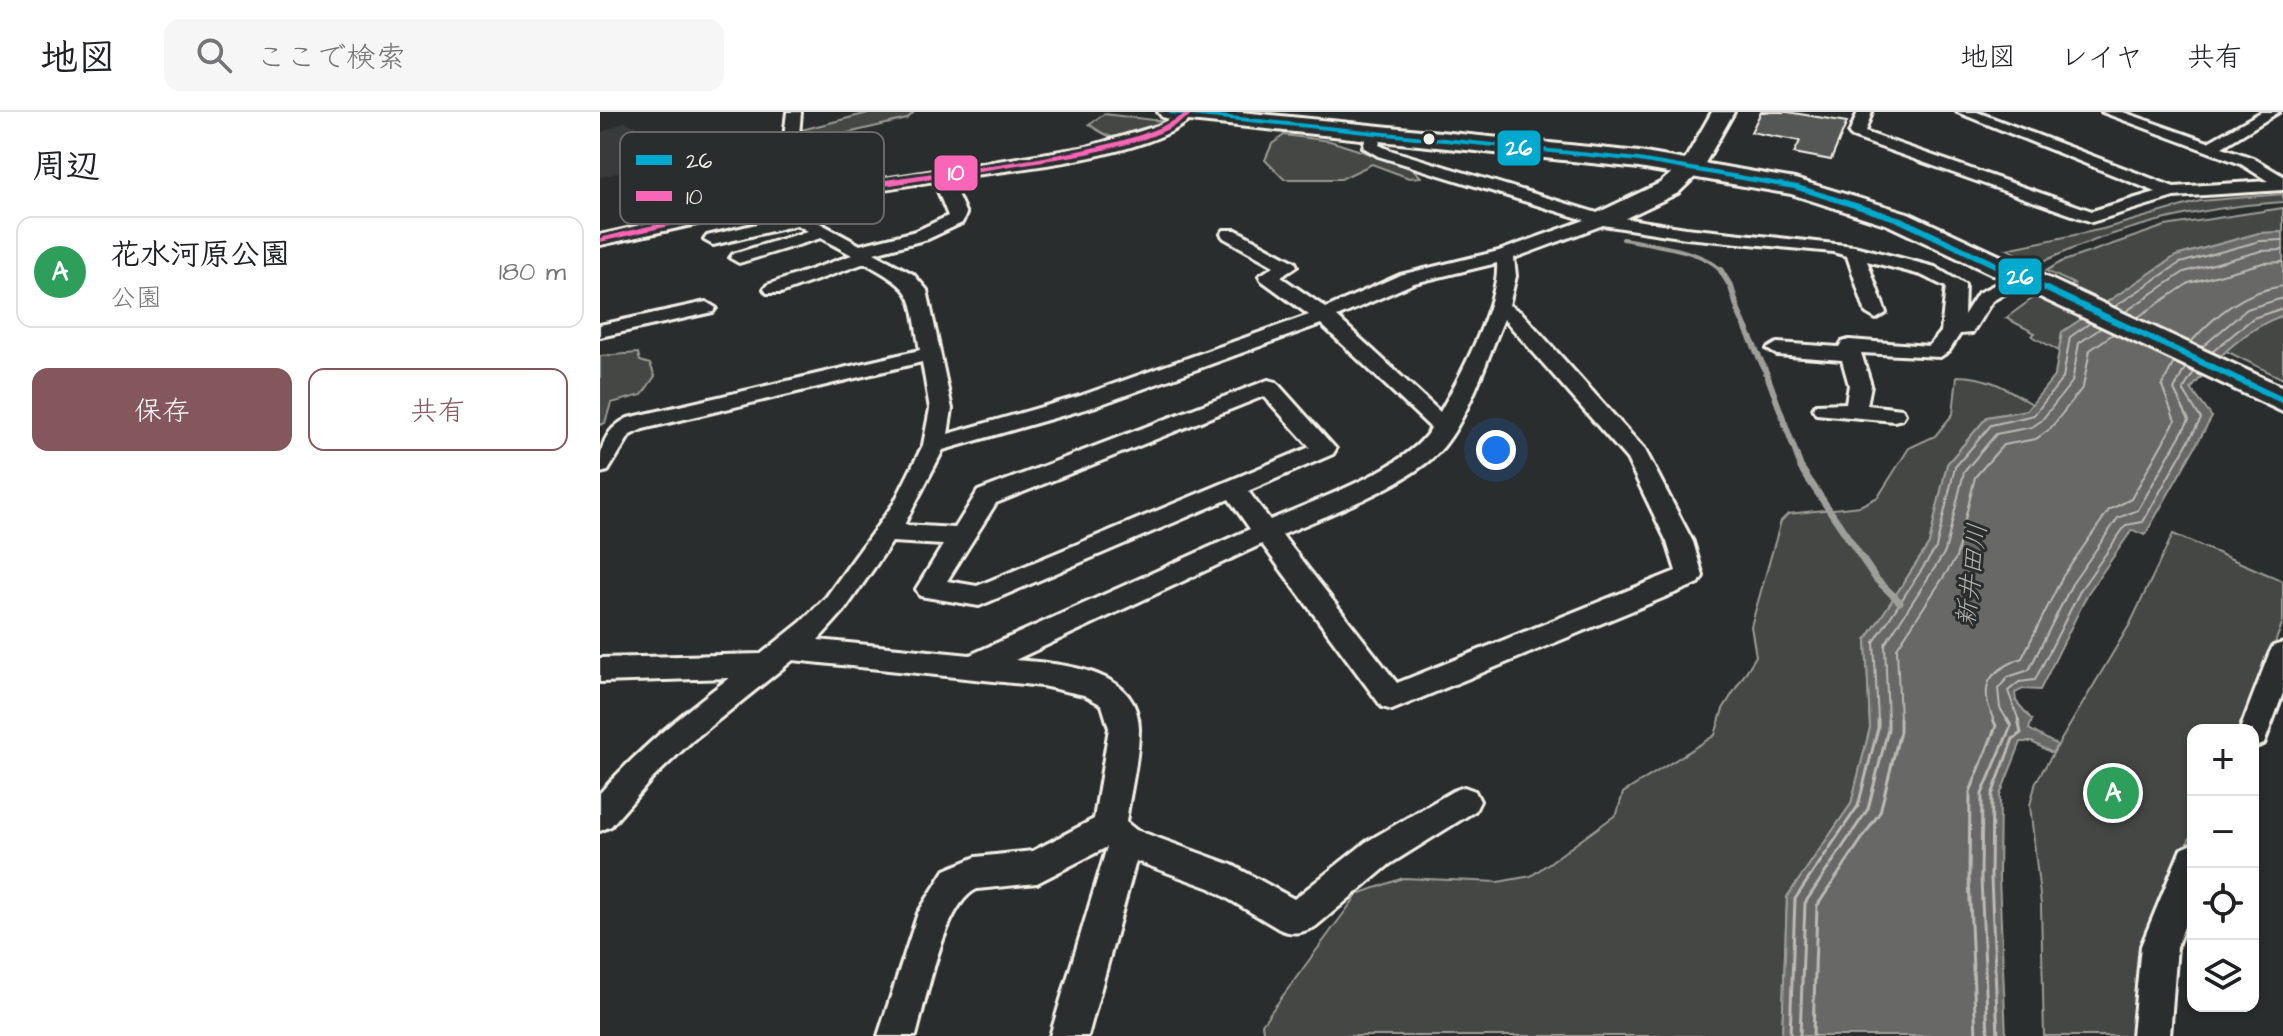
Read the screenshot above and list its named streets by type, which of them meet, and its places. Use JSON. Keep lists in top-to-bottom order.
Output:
{
  "water": ["新井田川"],
  "lines": ["transit line 26", "transit line 10"],
  "legend": ["26", "10"],
  "page": {
    "header": "地図",
    "search": "ここで検索",
    "nav": ["地図", "レイヤ", "共有"],
    "heading": "周辺",
    "list": [
      {
        "mark": "A",
        "name": "花水河原公園",
        "note": "公園",
        "value": "180 m"
      }
    ],
    "buttons": ["保存", "共有"],
    "map_buttons": ["+", "−"],
    "pins": "A"
  }
}
